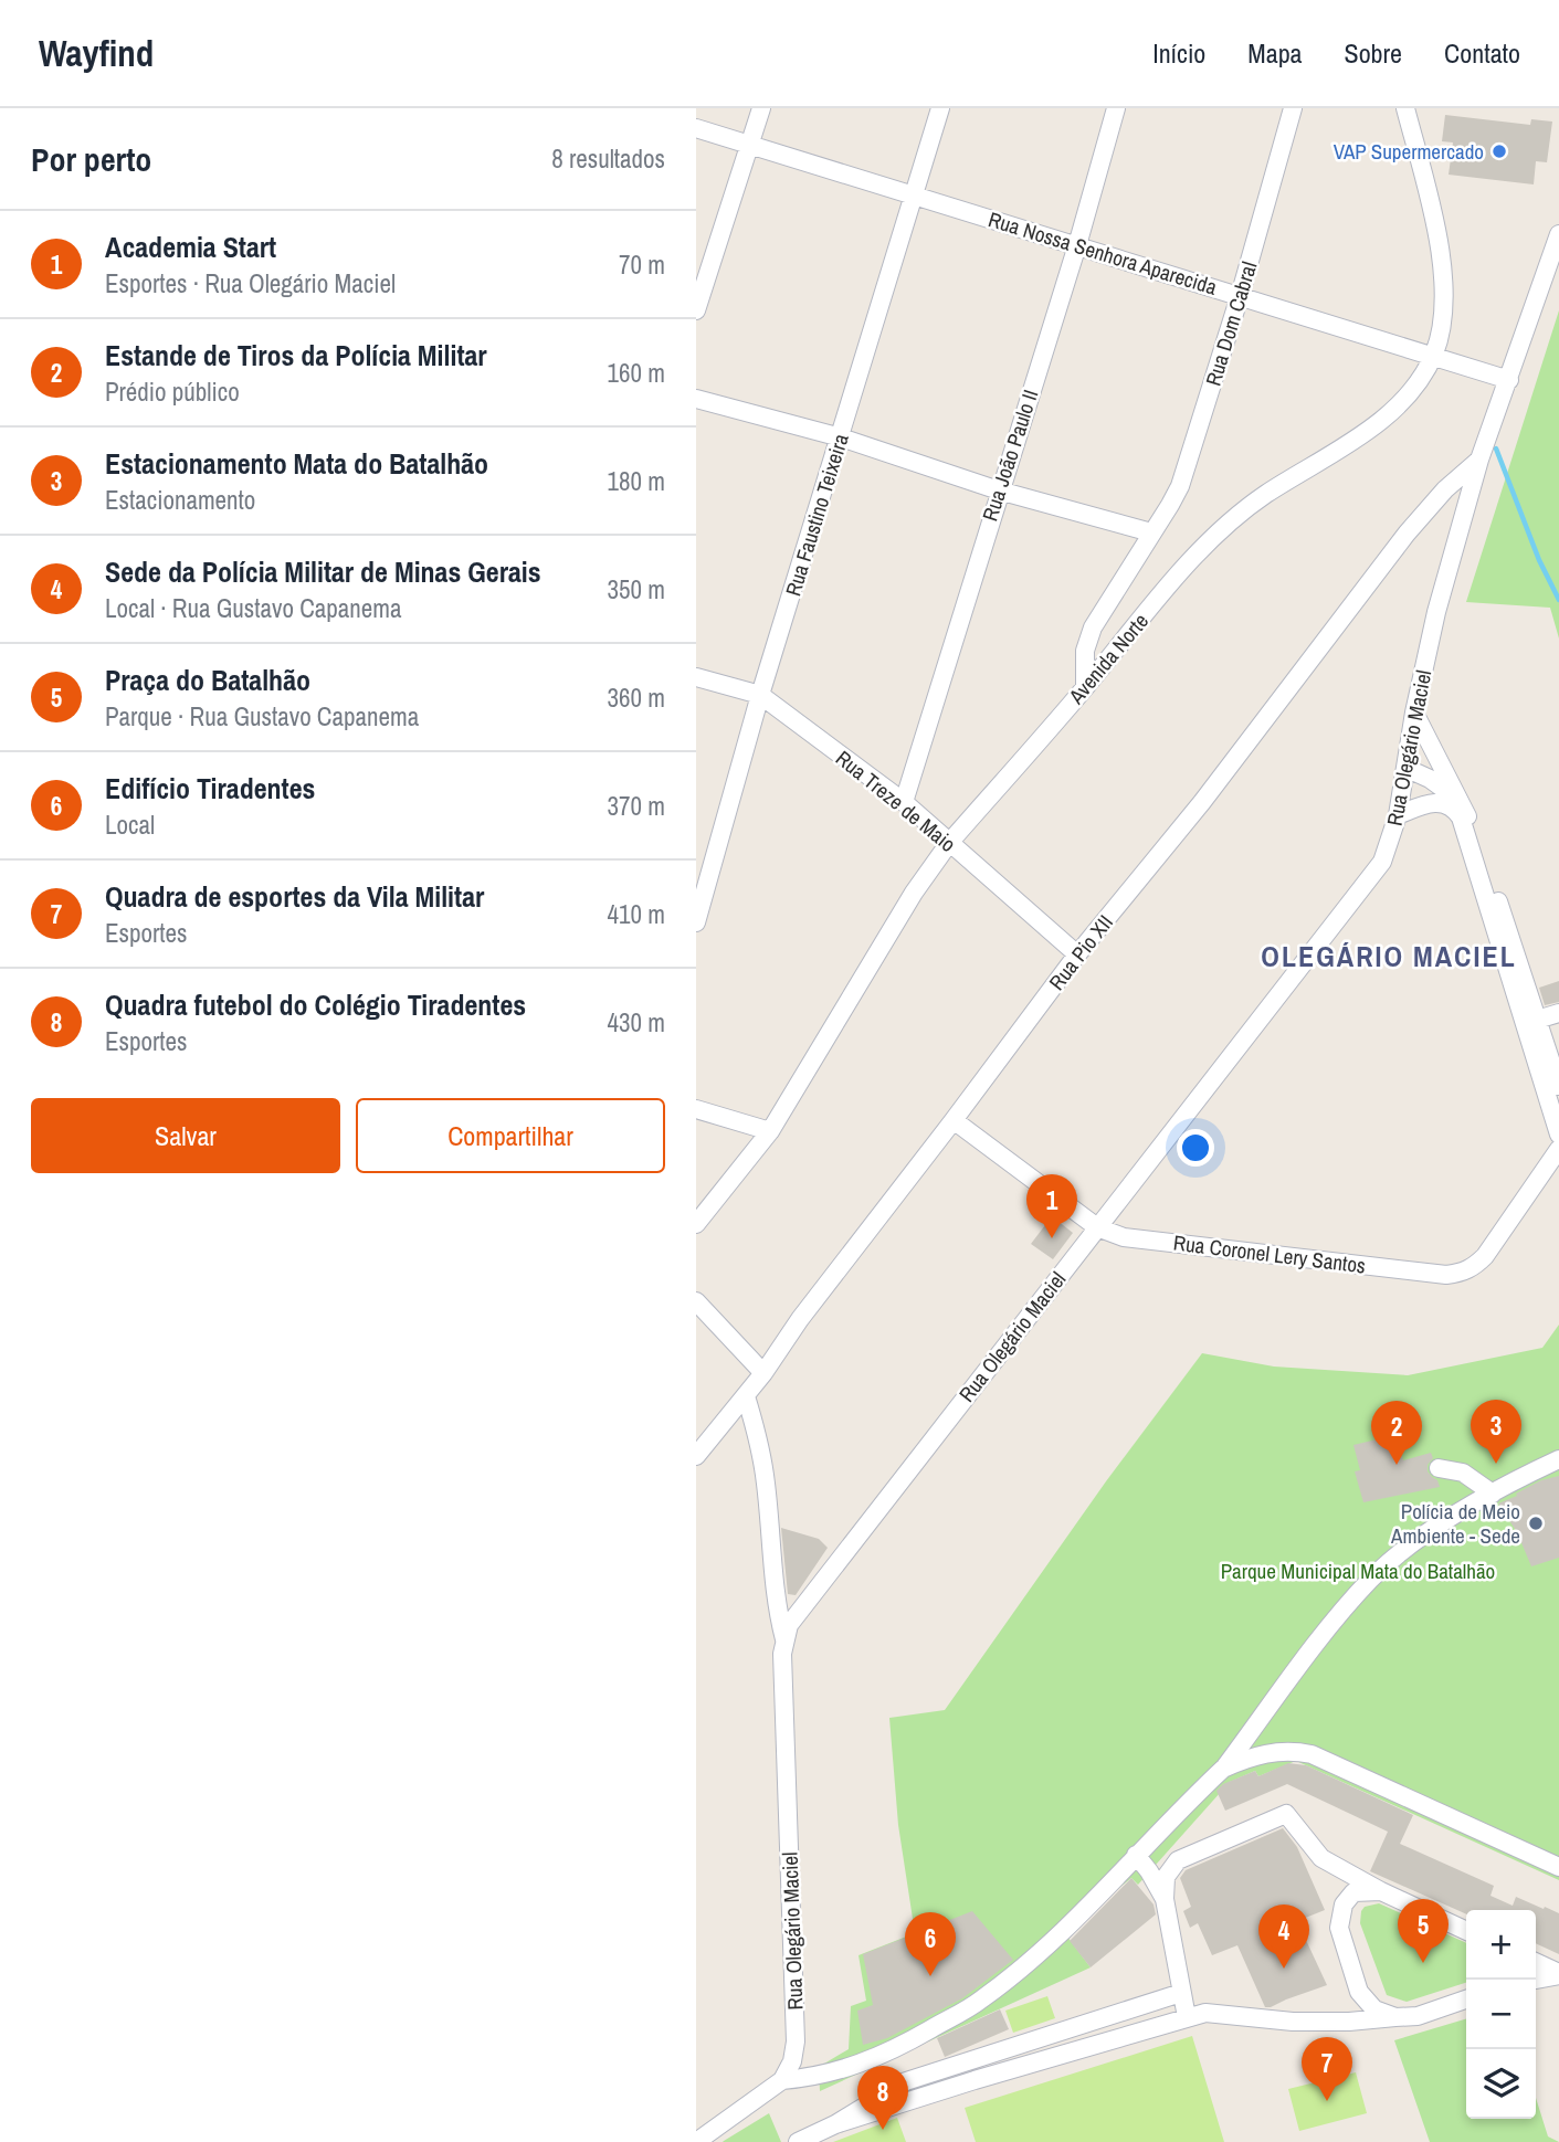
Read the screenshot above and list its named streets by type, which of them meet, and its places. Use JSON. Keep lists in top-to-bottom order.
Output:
{
  "streets": {
    "street": [
      "Rua Nossa Senhora Aparecida",
      "Rua Dom Cabral",
      "Rua João Paulo II",
      "Rua Faustino Teixeira",
      "Avenida Norte",
      "Rua Olegário Maciel",
      "Rua Treze de Maio",
      "Rua Pio XII",
      "Rua Coronel Lery Santos"
    ]
  },
  "crossings": [
    ["Rua Nossa Senhora Aparecida", "Rua Dom Cabral"],
    ["Rua Nossa Senhora Aparecida", "Rua João Paulo II"],
    ["Rua Nossa Senhora Aparecida", "Rua Faustino Teixeira"],
    ["Rua Nossa Senhora Aparecida", "Avenida Norte"],
    ["Rua Nossa Senhora Aparecida", "Rua Olegário Maciel"],
    ["Rua Dom Cabral", "Avenida Norte"],
    ["Rua João Paulo II", "Rua Treze de Maio"],
    ["Rua Faustino Teixeira", "Rua Treze de Maio"],
    ["Avenida Norte", "Rua Treze de Maio"],
    ["Rua Olegário Maciel", "Rua Pio XII"],
    ["Rua Olegário Maciel", "Rua Coronel Lery Santos"],
    ["Rua Treze de Maio", "Rua Pio XII"],
    ["Rua Pio XII", "Rua Coronel Lery Santos"]
  ],
  "districts": ["OLEGÁRIO MACIEL"],
  "parks": ["Parque Municipal Mata do Batalhão"],
  "places": ["VAP Supermercado", "Polícia de Meio Ambiente - Sede"],
  "page": {
    "header": "Wayfind",
    "nav": [
      "Início",
      "Mapa",
      "Sobre",
      "Contato"
    ],
    "heading": ["Por perto", "8 resultados"],
    "list": [
      {
        "mark": "1",
        "name": "Academia Start",
        "note": "Esportes · Rua Olegário Maciel",
        "value": "70 m"
      },
      {
        "mark": "2",
        "name": "Estande de Tiros da Polícia Militar",
        "note": "Prédio público",
        "value": "160 m"
      },
      {
        "mark": "3",
        "name": "Estacionamento Mata do Batalhão",
        "note": "Estacionamento",
        "value": "180 m"
      },
      {
        "mark": "4",
        "name": "Sede da Polícia Militar de Minas Gerais",
        "note": "Local · Rua Gustavo Capanema",
        "value": "350 m"
      },
      {
        "mark": "5",
        "name": "Praça do Batalhão",
        "note": "Parque · Rua Gustavo Capanema",
        "value": "360 m"
      },
      {
        "mark": "6",
        "name": "Edifício Tiradentes",
        "note": "Local",
        "value": "370 m"
      },
      {
        "mark": "7",
        "name": "Quadra de esportes da Vila Militar",
        "note": "Esportes",
        "value": "410 m"
      },
      {
        "mark": "8",
        "name": "Quadra futebol do Colégio Tiradentes",
        "note": "Esportes",
        "value": "430 m"
      }
    ],
    "buttons": ["Salvar", "Compartilhar"],
    "pins": [
      "1",
      "3",
      "2",
      "5",
      "4",
      "6",
      "7",
      "8"
    ],
    "map_buttons": ["+", "−"]
  }
}
